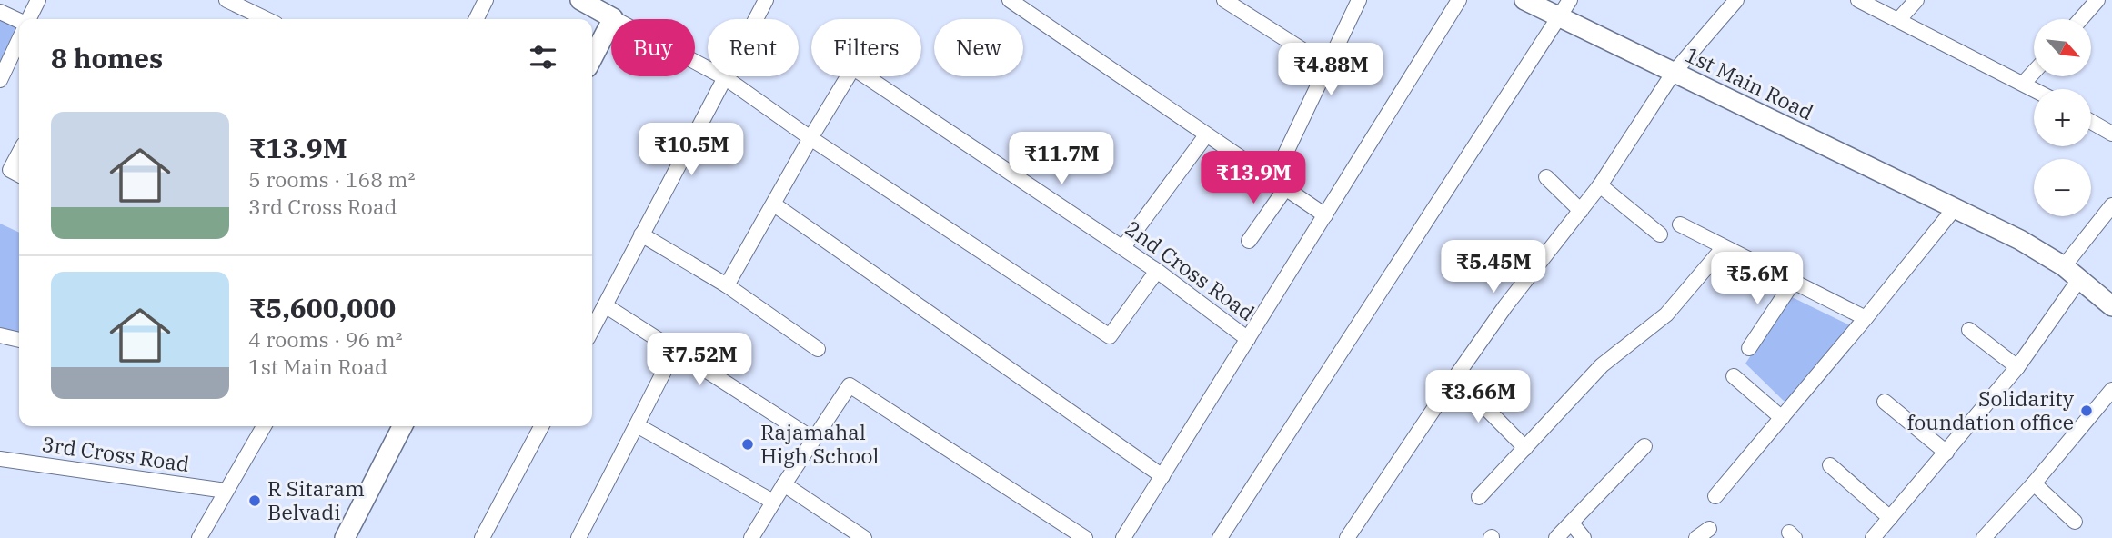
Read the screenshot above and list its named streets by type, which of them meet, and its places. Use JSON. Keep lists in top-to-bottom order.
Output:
{
  "streets": {
    "street": ["1st Main Road", "2nd Cross Road", "3rd Cross Road"]
  },
  "places": ["Solidarity foundation office", "Rajamahal High School", "R Sitaram Belvadi"],
  "north": "bottom right",
  "page": {
    "map_buttons": ["+", "−"],
    "chip": [
      "Buy",
      "Rent",
      "Filters",
      "New"
    ],
    "heading": "8 homes",
    "price": [
      "₹4.88M",
      "₹10.5M",
      "₹11.7M",
      "₹13.9M",
      "₹5.45M",
      "₹5.6M",
      "₹7.52M",
      "₹3.66M"
    ],
    "list": [
      {
        "name": "₹13.9M",
        "note": "5 rooms · 168 m² · 3rd Cross Road"
      },
      {
        "name": "₹5,600,000",
        "note": "4 rooms · 96 m² · 1st Main Road"
      }
    ]
  }
}
